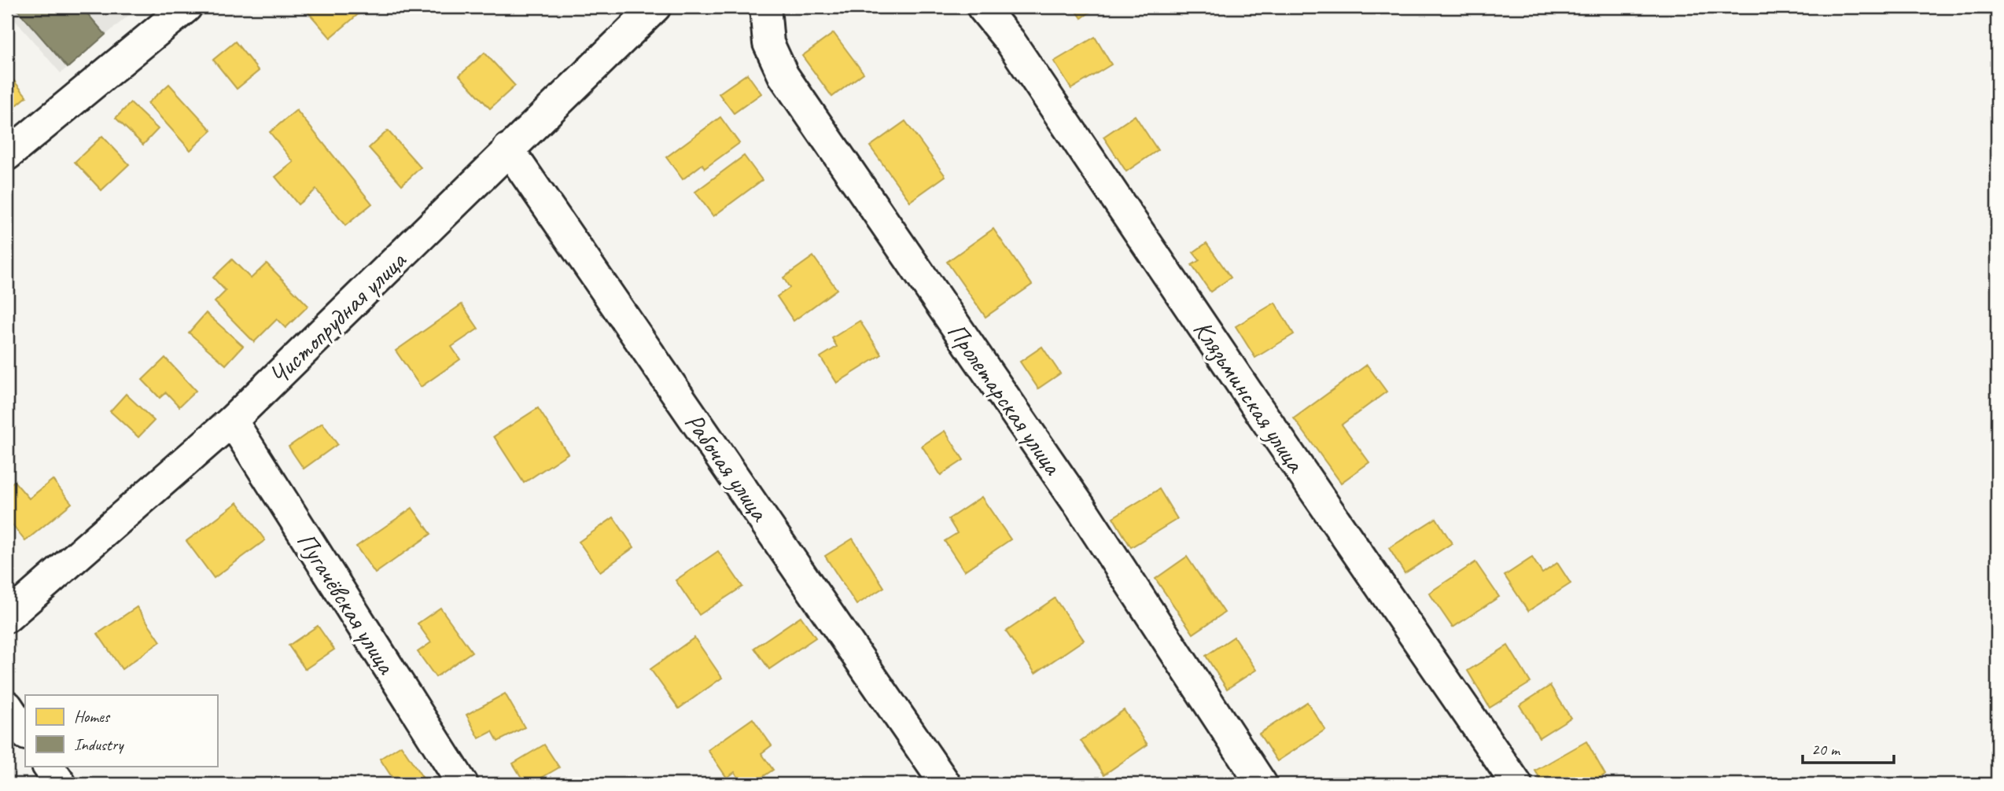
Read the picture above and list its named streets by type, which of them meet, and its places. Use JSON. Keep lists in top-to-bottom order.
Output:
{
  "streets": {
    "street": [
      "Чистопрудная улица",
      "Клязьминская улица",
      "Пролетарская улица",
      "Рабочая улица",
      "Пугачёвская улица"
    ]
  },
  "crossings": [
    ["Чистопрудная улица", "Рабочая улица"],
    ["Чистопрудная улица", "Пугачёвская улица"]
  ],
  "legend": ["Homes", "Industry"],
  "scale_bar": "20 m"
}
